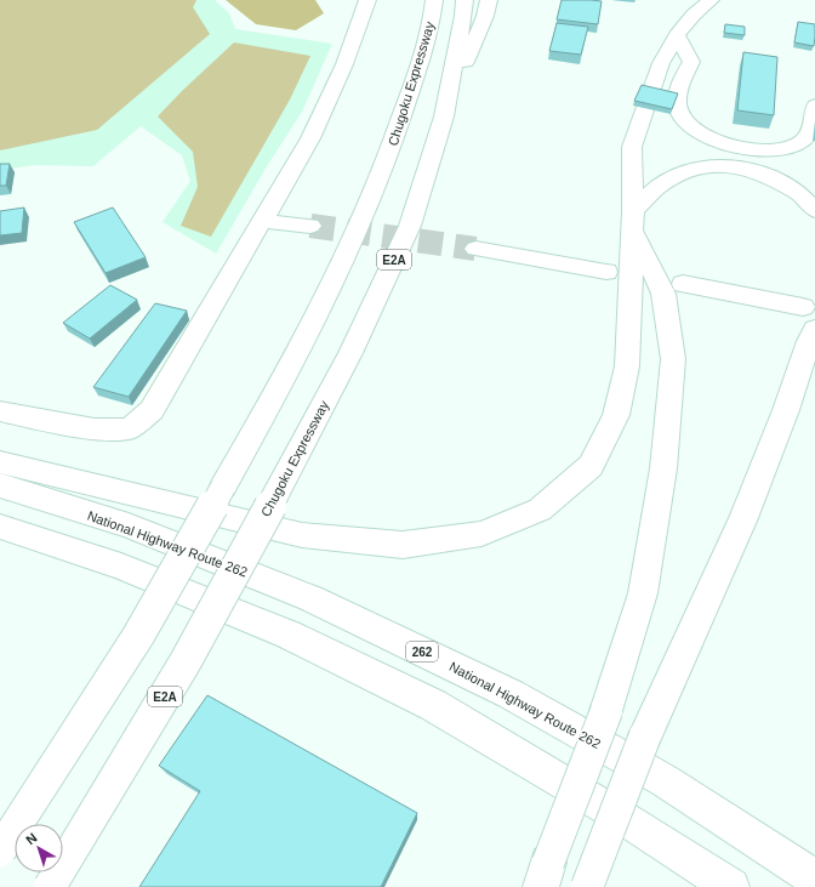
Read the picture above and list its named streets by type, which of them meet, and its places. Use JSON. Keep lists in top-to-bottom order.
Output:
{
  "streets": {
    "main road": [
      "Chugoku Expressway",
      "E2A",
      "National Highway Route 262",
      "262"
    ]
  },
  "north": "top left"
}
